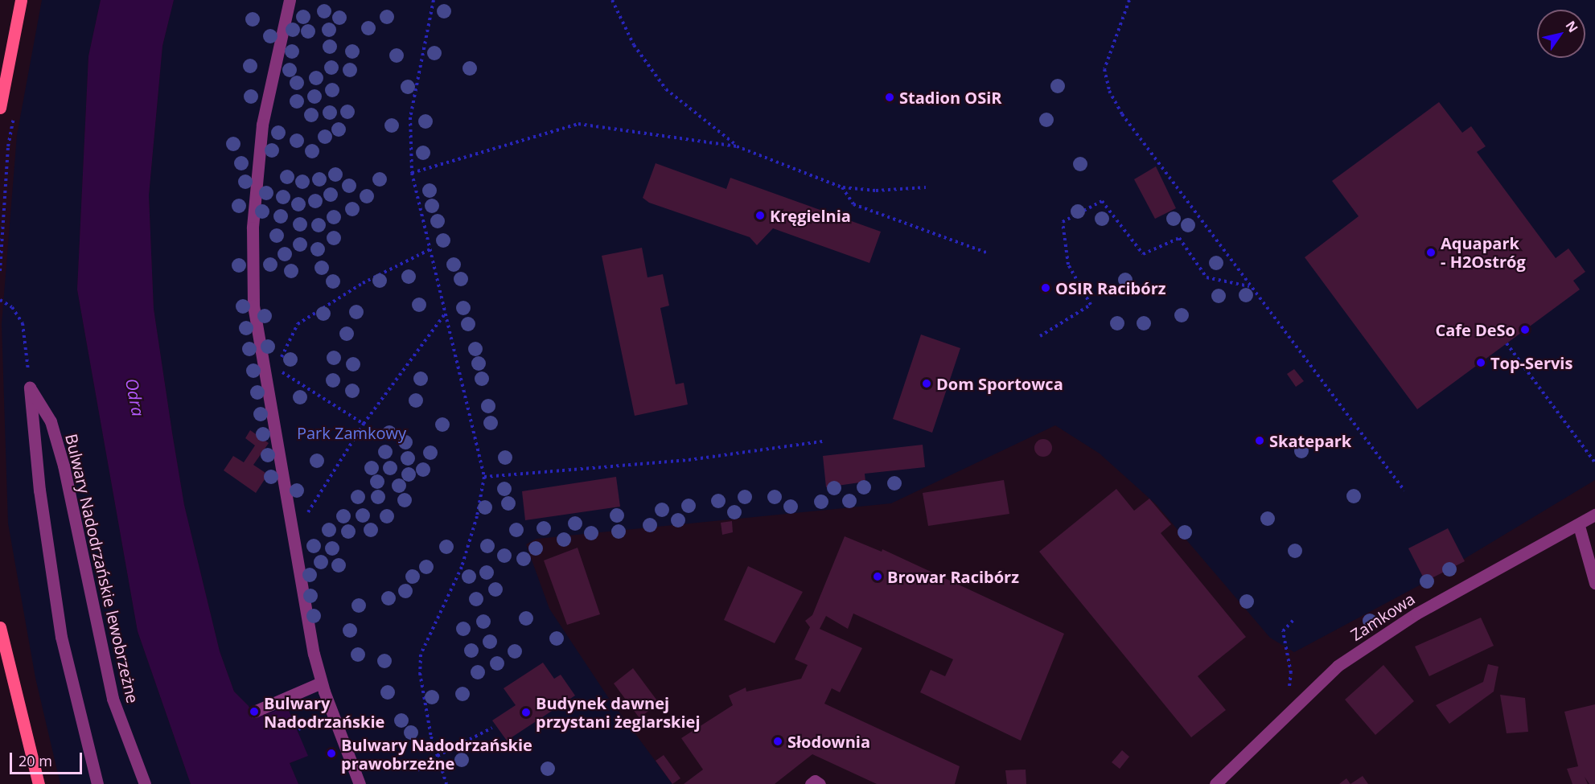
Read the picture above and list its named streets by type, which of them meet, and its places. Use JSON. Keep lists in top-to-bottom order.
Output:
{
  "streets": {
    "street": ["Bulwary Nadodrzańskie lewobrzeżne", "Zamkowa"]
  },
  "water": ["Odra"],
  "parks": ["Park Zamkowy"],
  "places": [
    "Stadion OSiR",
    "Kręgielnia",
    "Aquapark - H2Ostróg",
    "OSIR Racibórz",
    "Cafe DeSo",
    "Top-Servis",
    "Dom Sportowca",
    "Skatepark",
    "Browar Racibórz",
    "Bulwary Nadodrzańskie",
    "Budynek dawnej przystani żeglarskiej",
    "Słodownia",
    "Bulwary Nadodrzańskie prawobrzeżne"
  ],
  "scale_bar": "20 m",
  "north": "top right"
}
